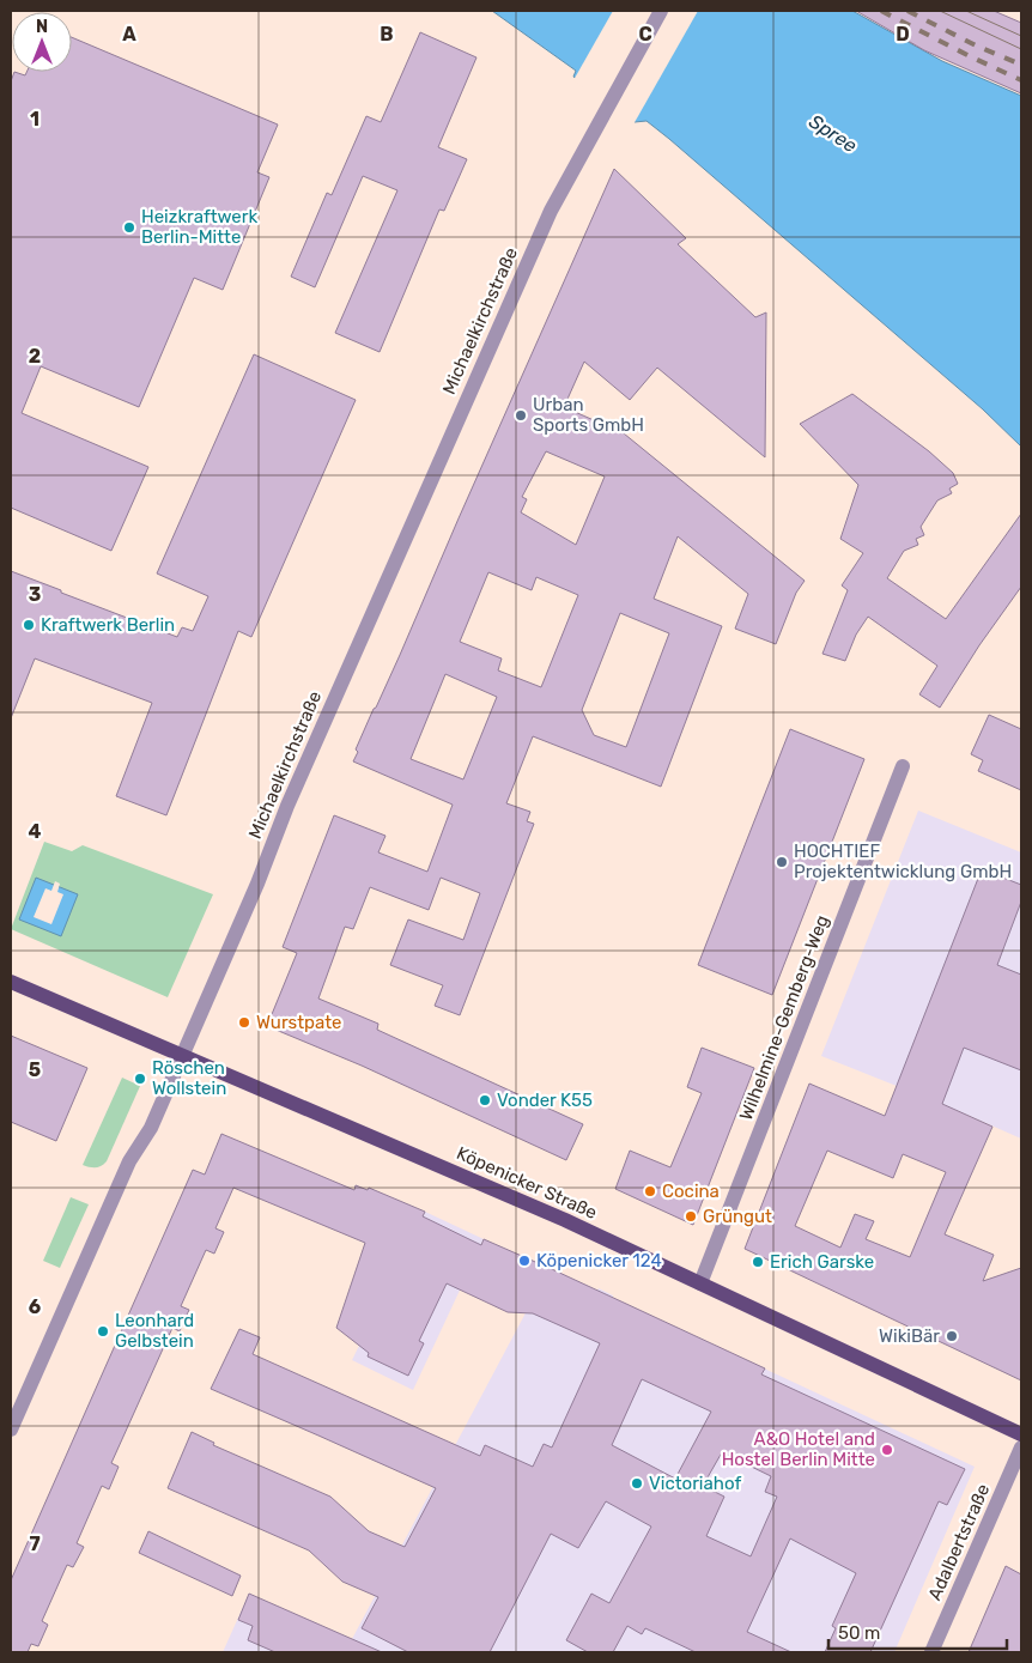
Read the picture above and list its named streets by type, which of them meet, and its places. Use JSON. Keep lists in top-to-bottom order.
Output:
{
  "streets": {
    "main road": ["Köpenicker Straße"],
    "street": ["Michaelkirchstraße", "Wilhelmine-Gemberg-Weg", "Adalbertstraße"]
  },
  "crossings": [
    ["Michaelkirchstraße", "Köpenicker Straße"],
    ["Wilhelmine-Gemberg-Weg", "Köpenicker Straße"]
  ],
  "water": ["Spree"],
  "places": [
    "Heizkraftwerk Berlin-Mitte",
    "Urban Sports GmbH",
    "Kraftwerk Berlin",
    "HOCHTIEF Projektentwicklung GmbH",
    "Wurstpate",
    "Röschen Wollstein",
    "Vonder K55",
    "Cocina",
    "Grüngut",
    "Köpenicker 124",
    "Erich Garske",
    "Leonhard Gelbstein",
    "WikiBär",
    "A&O Hotel and Hostel Berlin Mitte",
    "Victoriahof"
  ],
  "scale_bar": "50 m",
  "north": "top",
  "grid": {
    "columns": [
      "A",
      "B",
      "C",
      "D"
    ],
    "rows": [
      "1",
      "2",
      "3",
      "4",
      "5",
      "6",
      "7"
    ]
  }
}
